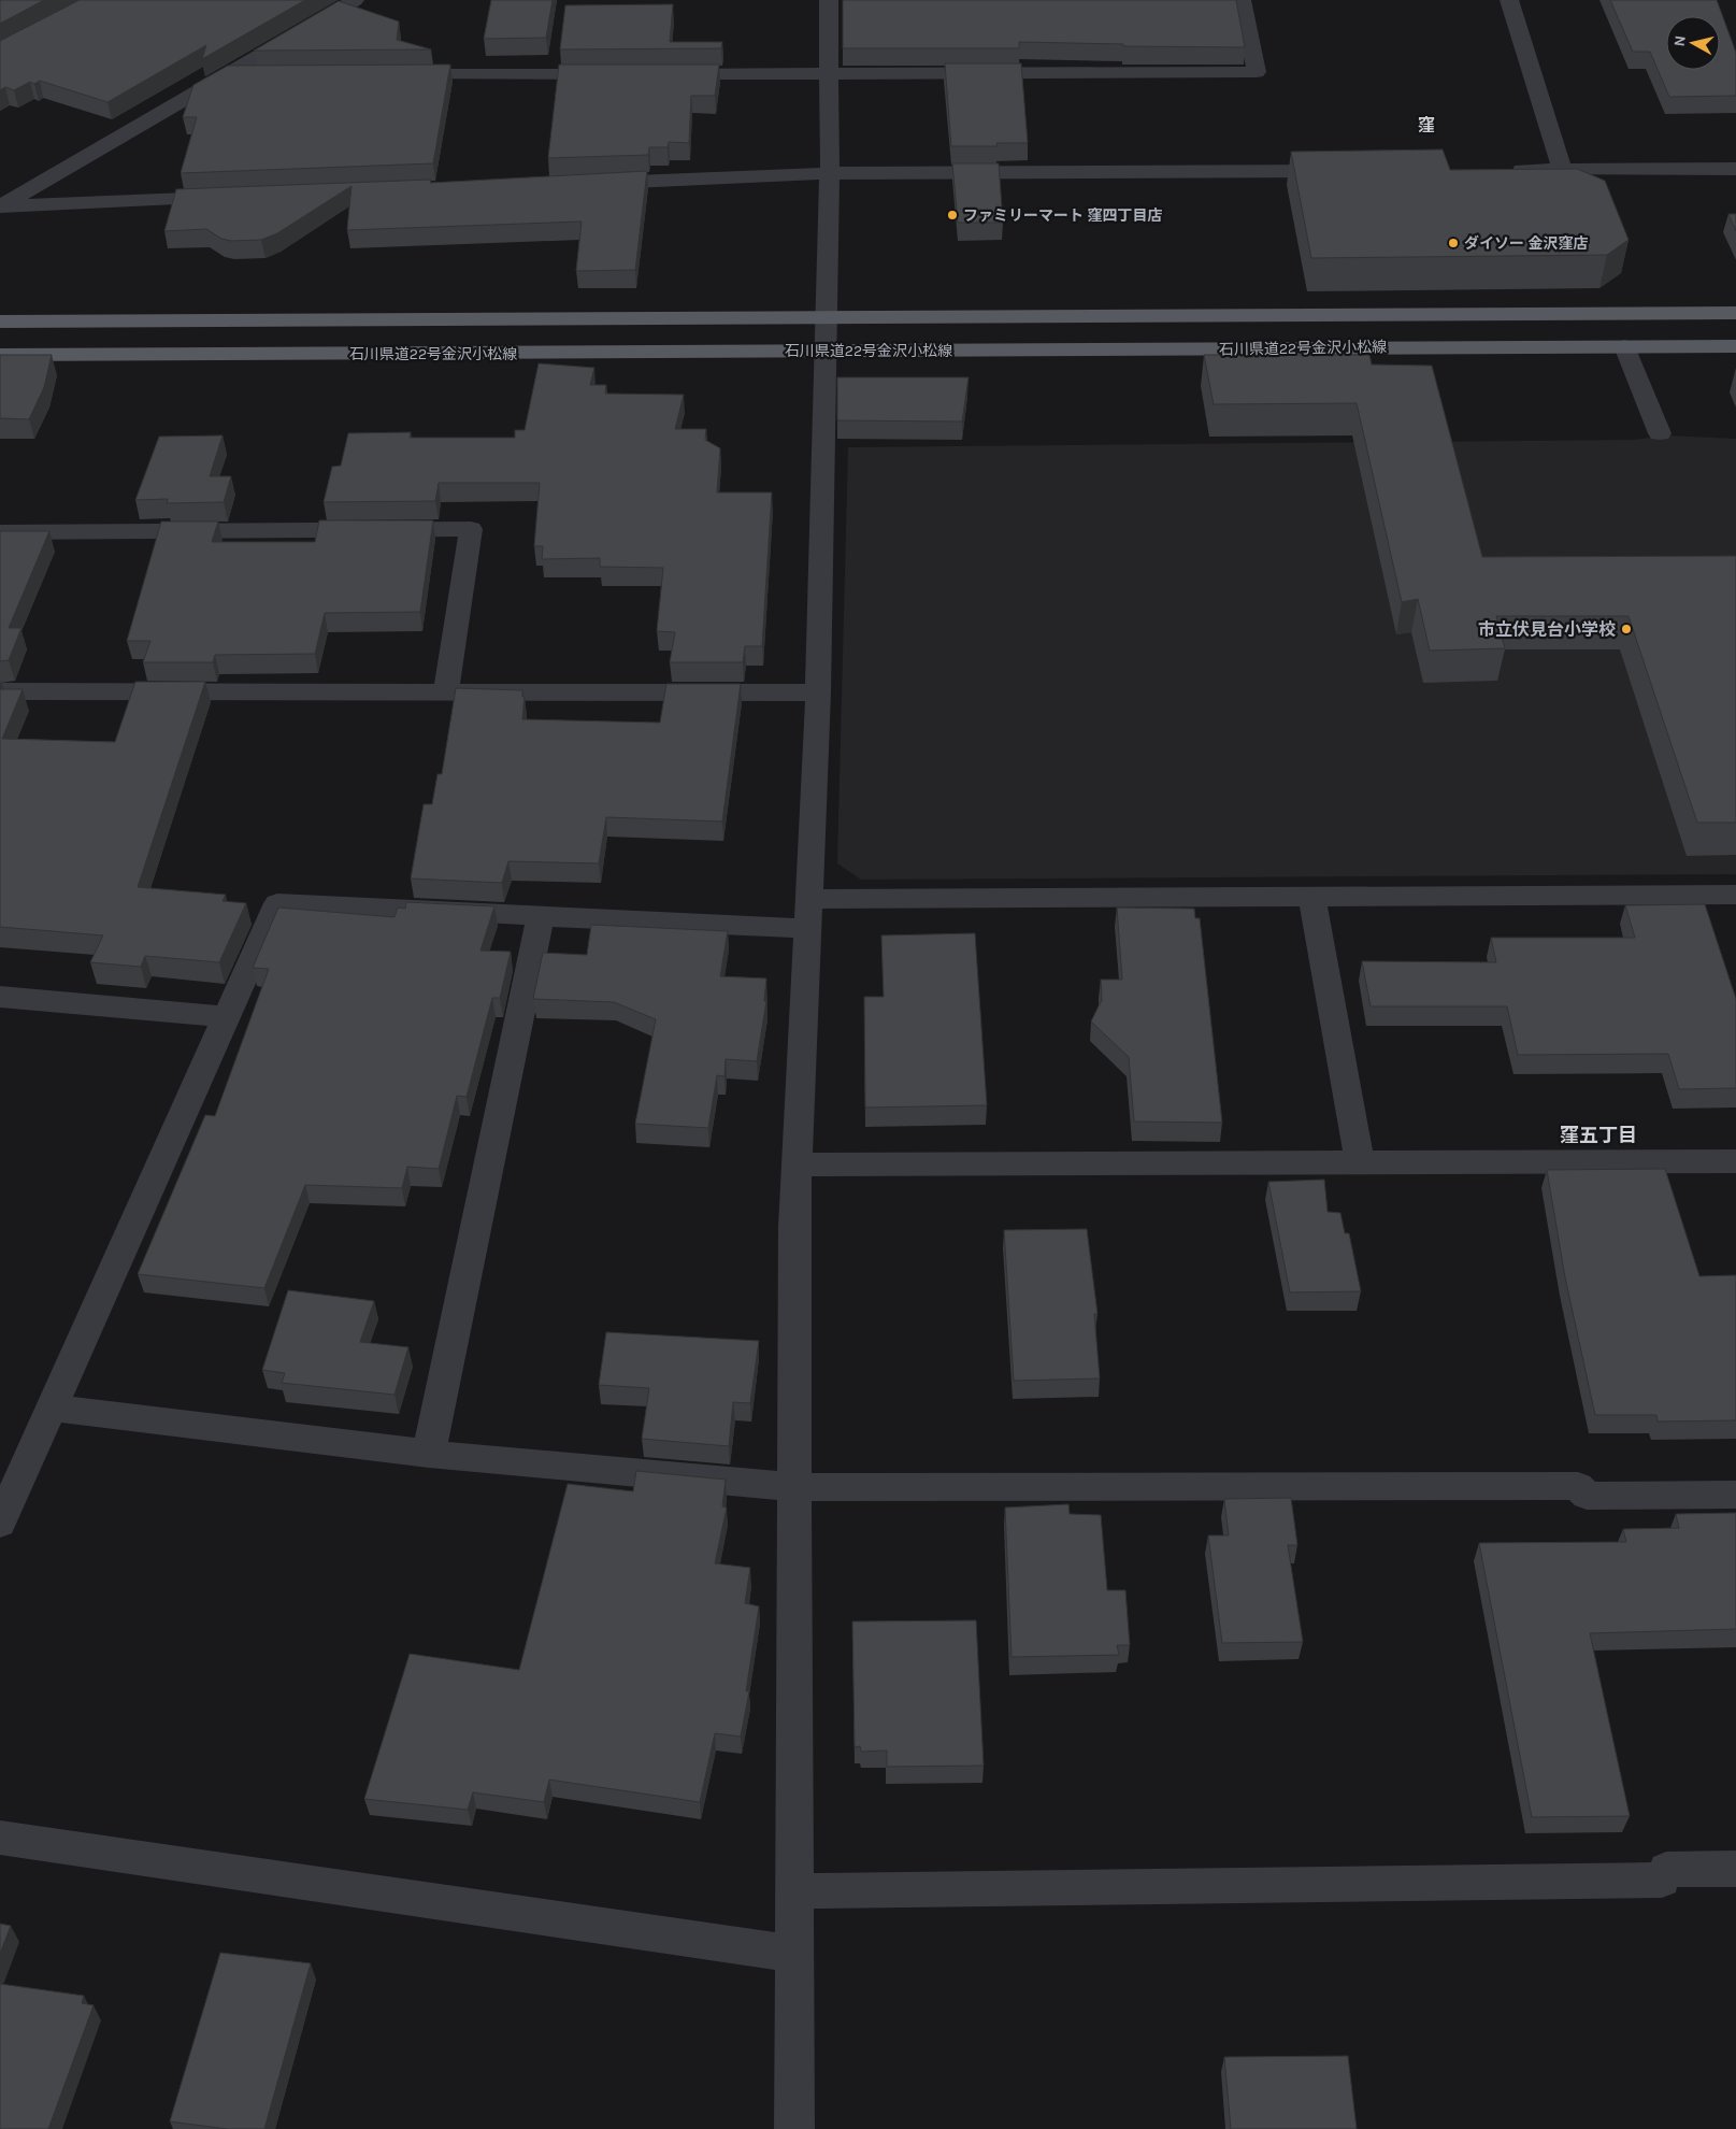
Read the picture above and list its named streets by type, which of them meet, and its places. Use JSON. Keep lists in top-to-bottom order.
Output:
{
  "streets": {
    "main road": ["石川県道22号金沢小松線"]
  },
  "districts": ["窪", "窪五丁目"],
  "places": ["ファミリーマート 窪四丁目店", "ダイソー 金沢窪店", "市立伏見台小学校"],
  "north": "left"
}
